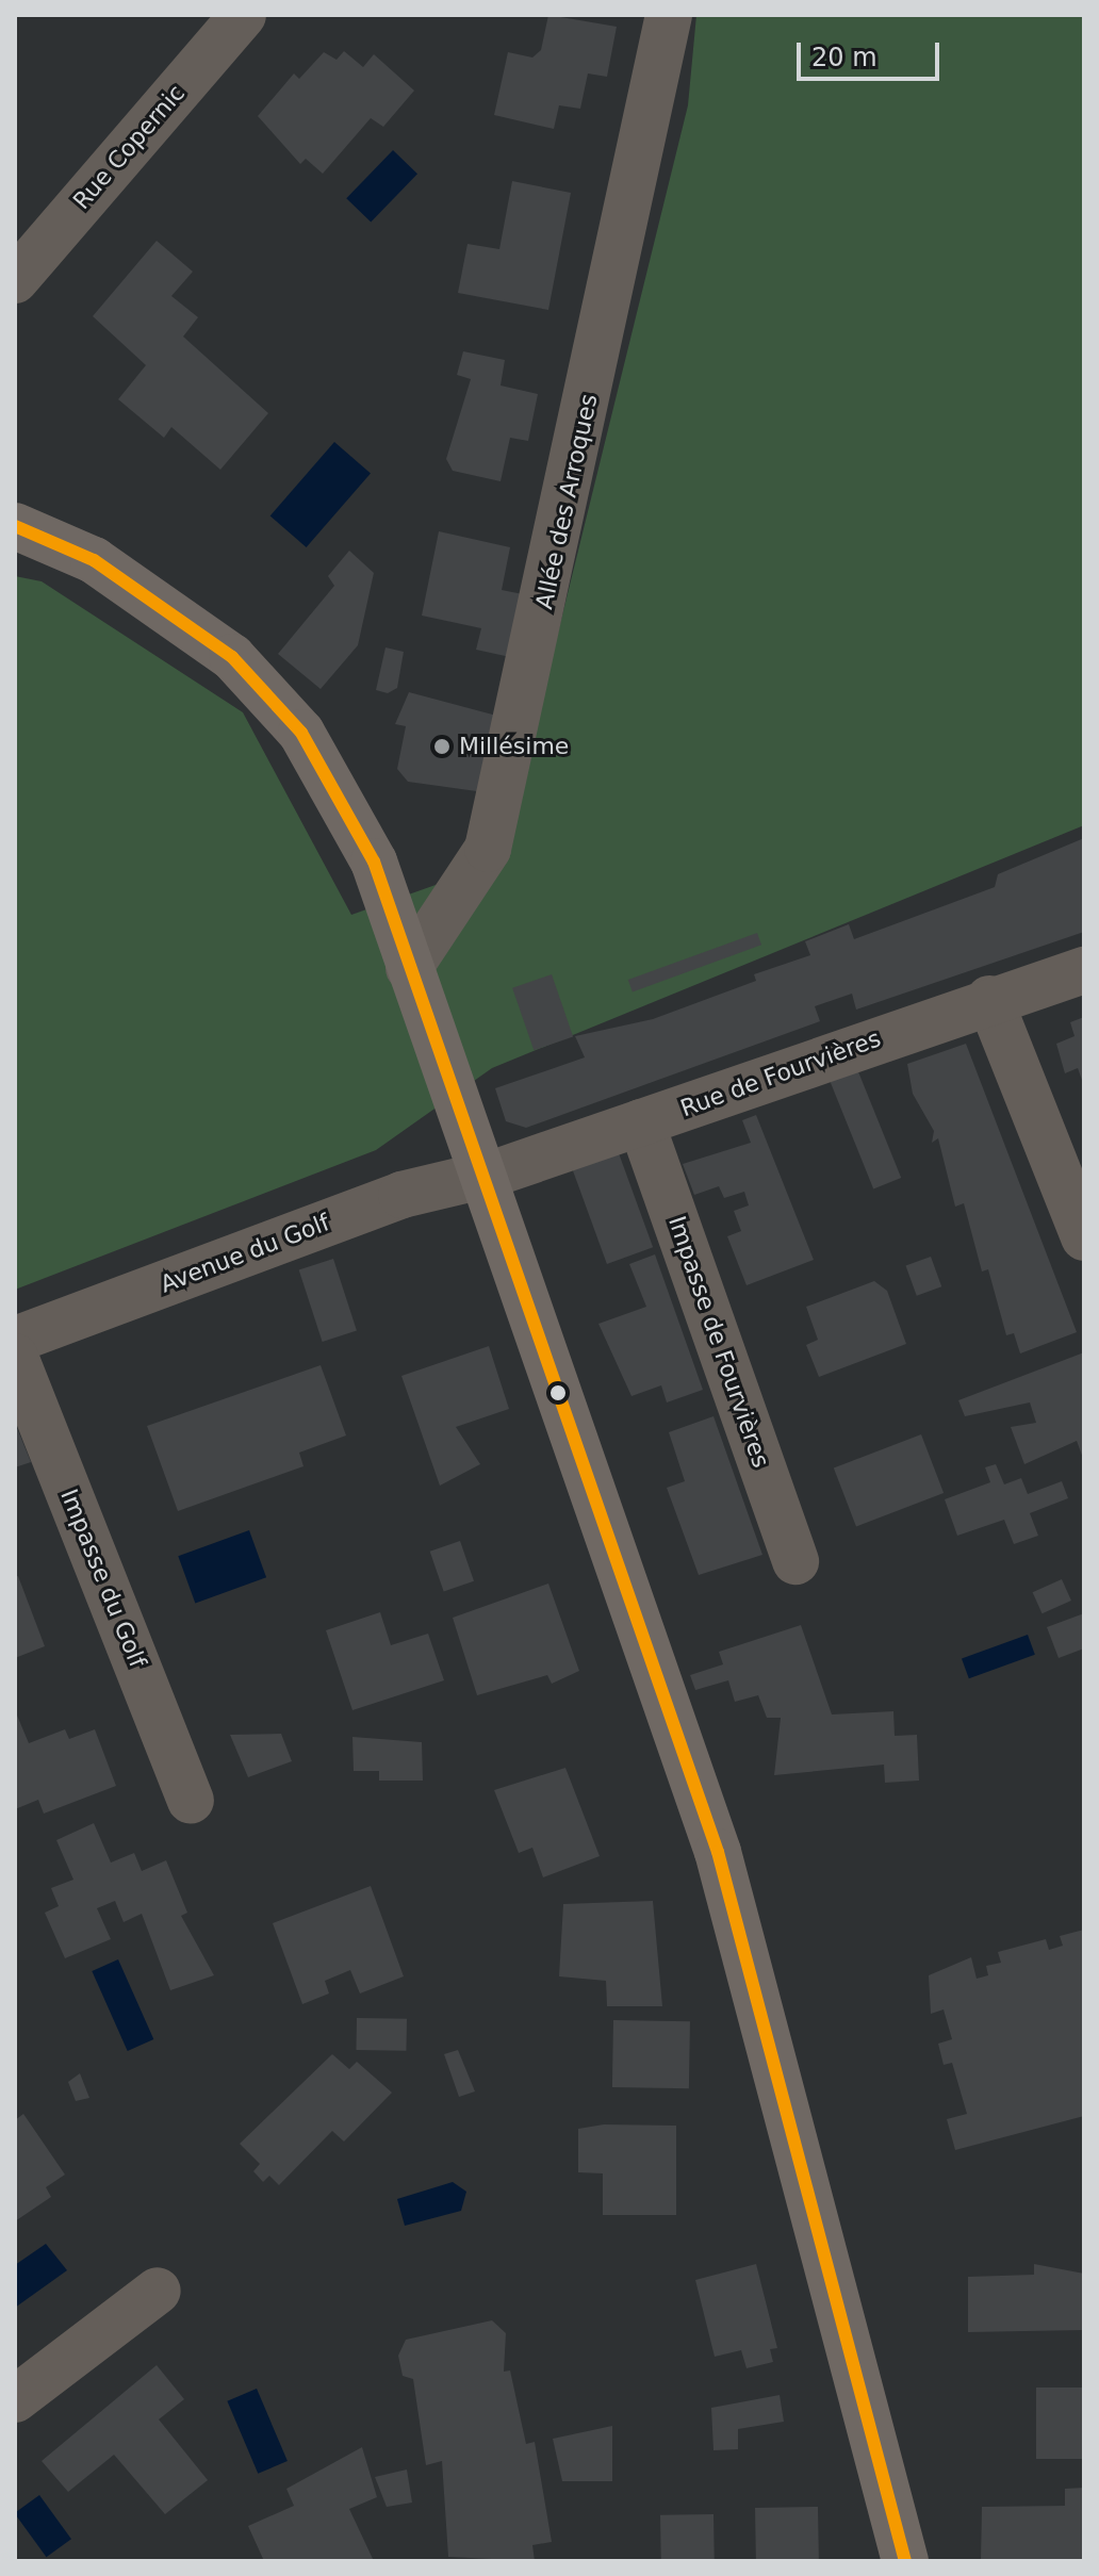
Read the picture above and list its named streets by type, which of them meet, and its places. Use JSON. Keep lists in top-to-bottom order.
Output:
{
  "streets": {
    "street": [
      "Rue Copernic",
      "Allée des Arroques",
      "Rue de Fourvières",
      "Avenue du Golf",
      "Impasse de Fourvières",
      "Impasse du Golf"
    ]
  },
  "crossings": [
    ["Rue de Fourvières", "Avenue du Golf"],
    ["Rue de Fourvières", "Impasse de Fourvières"]
  ],
  "places": ["Millésime"],
  "scale_bar": "20 m"
}
